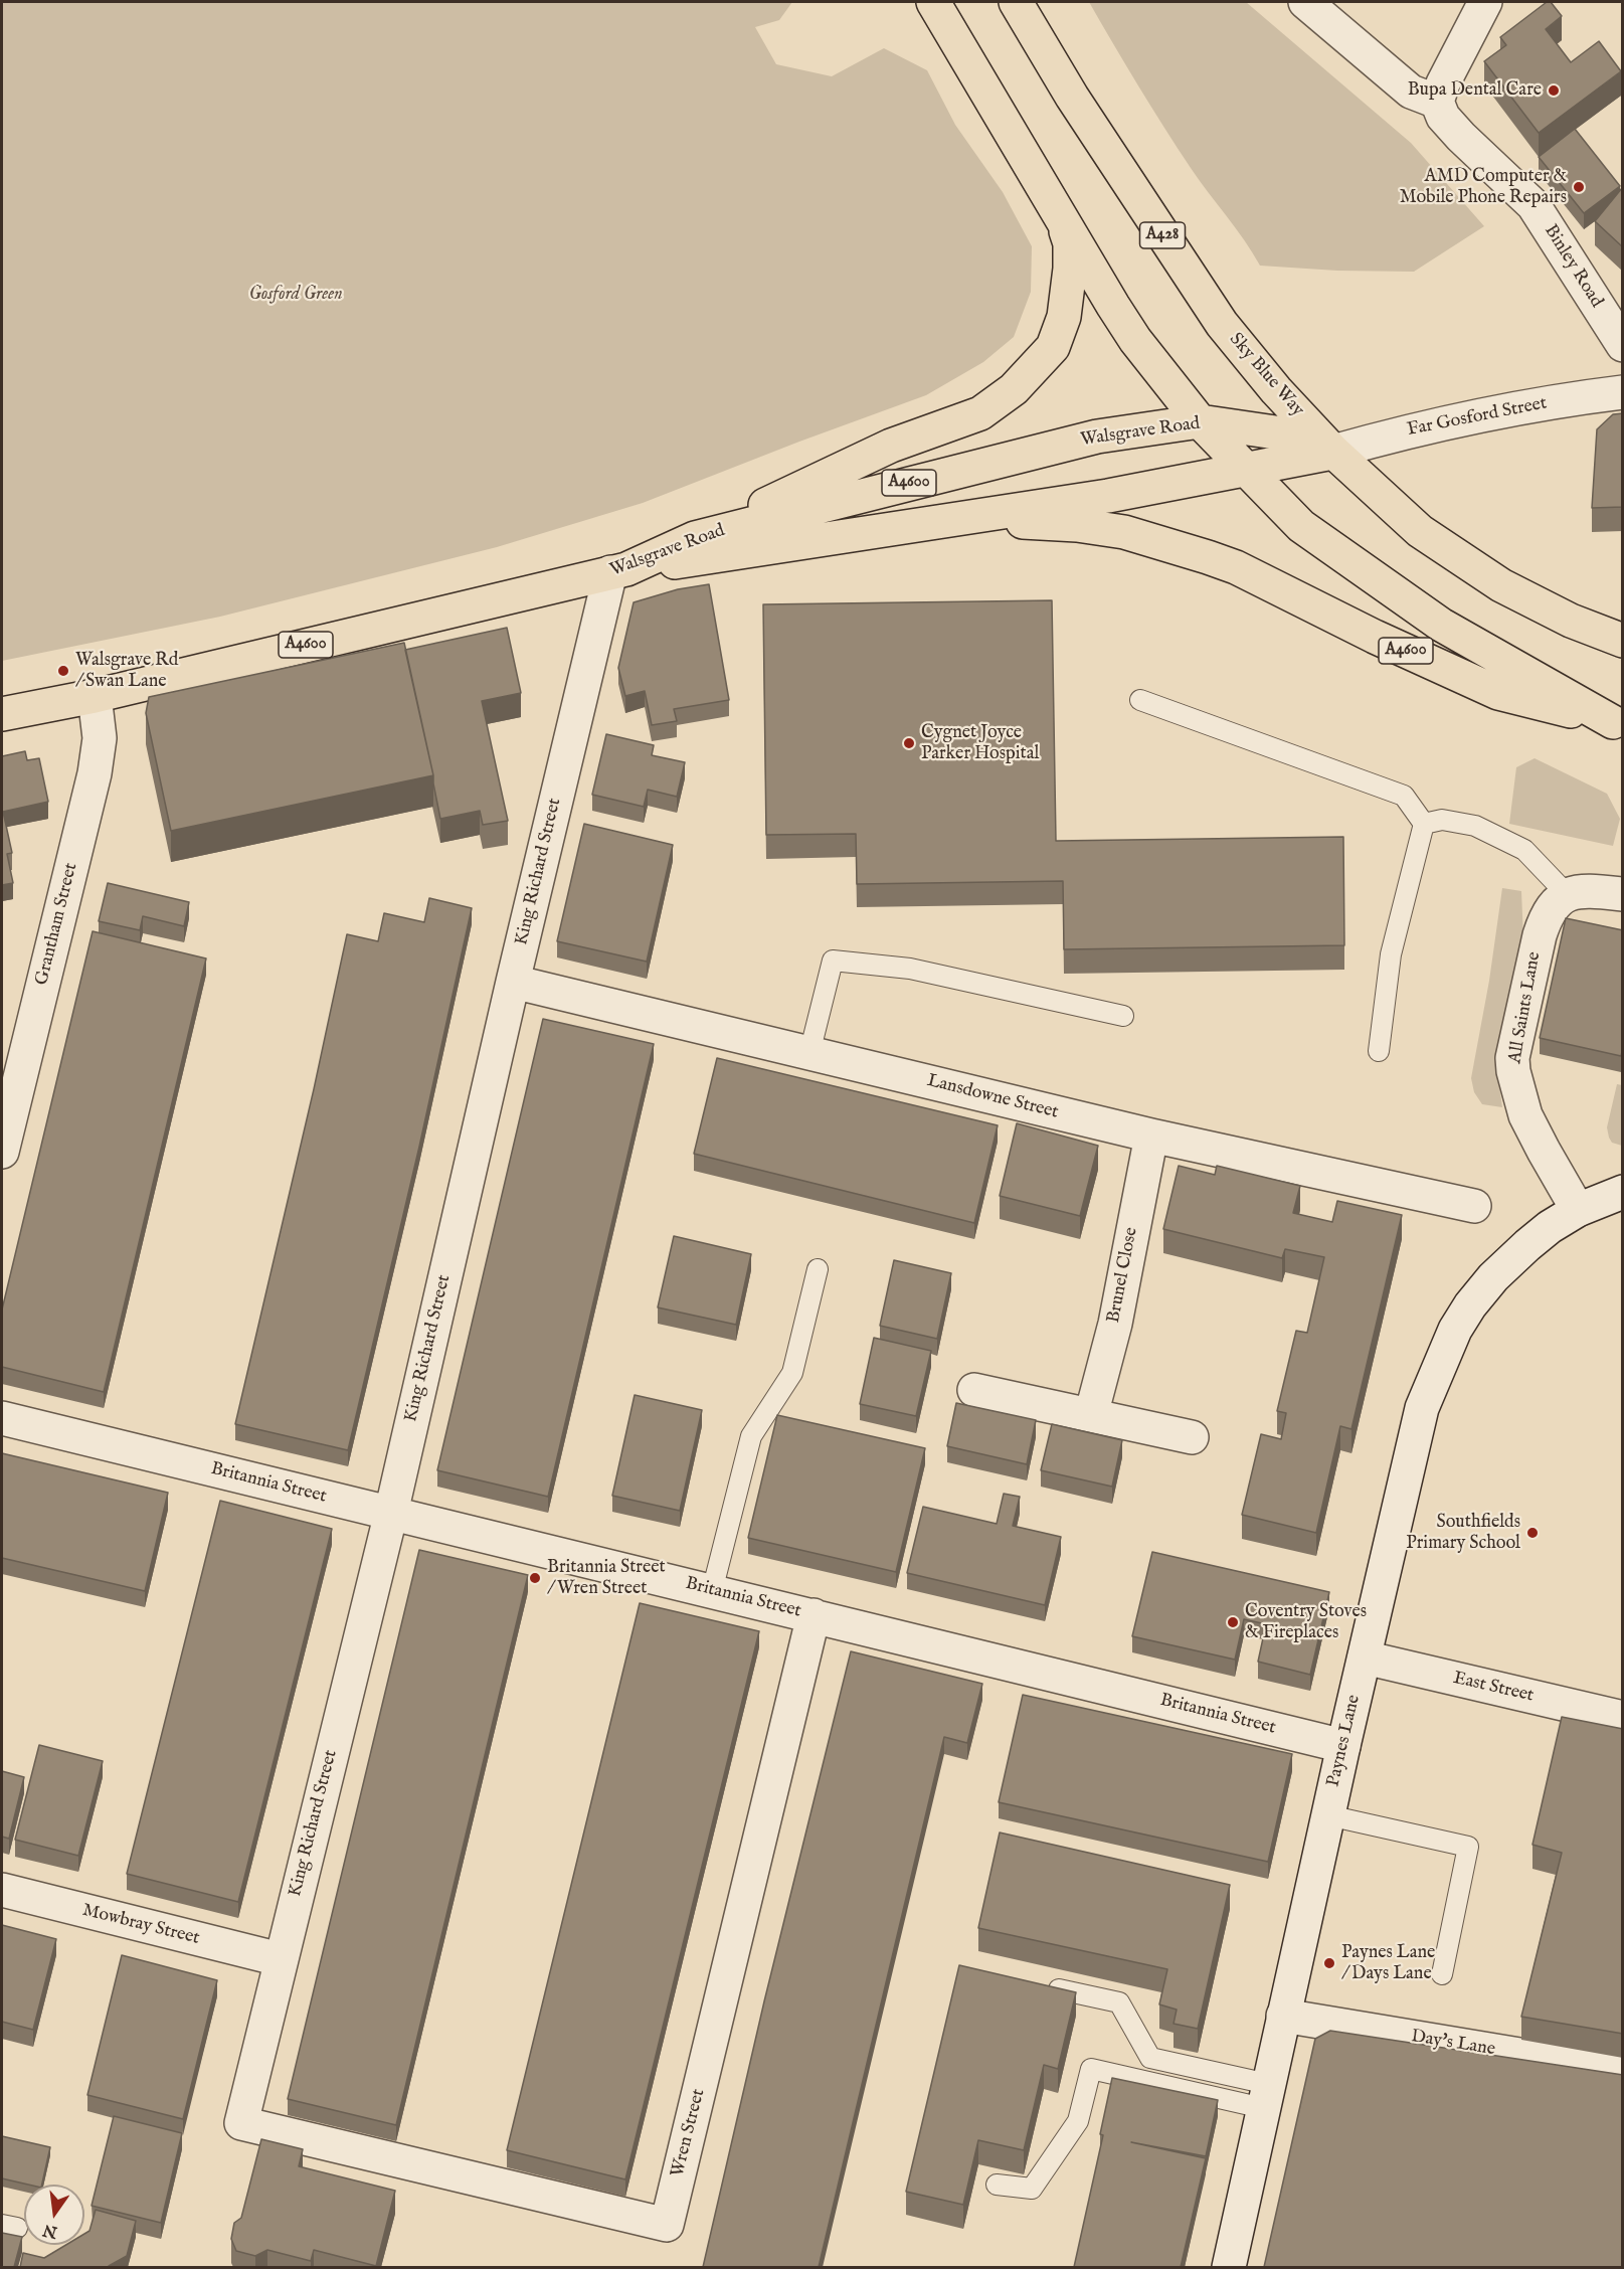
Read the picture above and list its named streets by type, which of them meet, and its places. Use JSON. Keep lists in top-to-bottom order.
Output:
{
  "streets": {
    "highway": [
      "A428",
      "Sky Blue Way",
      "Walsgrave Road",
      "A4600"
    ],
    "street": [
      "Binley Road",
      "Far Gosford Street",
      "King Richard Street",
      "Grantham Street",
      "All Saints Lane",
      "Lansdowne Street",
      "Brunel Close",
      "Britannia Street",
      "East Street",
      "Paynes Lane",
      "Mowbray Street",
      "Day's Lane",
      "Wren Street"
    ]
  },
  "crossings": [
    ["Sky Blue Way", "Far Gosford Street"],
    ["Sky Blue Way", "Walsgrave Road"],
    ["Sky Blue Way", "A4600"],
    ["Far Gosford Street", "Walsgrave Road"],
    ["Far Gosford Street", "A4600"],
    ["Walsgrave Road", "A4600"],
    ["Walsgrave Road", "King Richard Street"],
    ["Walsgrave Road", "Grantham Street"],
    ["A4600", "King Richard Street"],
    ["King Richard Street", "Lansdowne Street"],
    ["King Richard Street", "Britannia Street"],
    ["King Richard Street", "Mowbray Street"],
    ["King Richard Street", "Wren Street"],
    ["All Saints Lane", "Paynes Lane"],
    ["Lansdowne Street", "Brunel Close"],
    ["Britannia Street", "Paynes Lane"],
    ["Britannia Street", "Wren Street"],
    ["East Street", "Paynes Lane"],
    ["Paynes Lane", "Day's Lane"]
  ],
  "parks": ["Gosford Green"],
  "places": [
    "Bupa Dental Care",
    "AMD Computer & Mobile Phone Repairs",
    "Walsgrave Rd / Swan Lane",
    "Cygnet Joyce Parker Hospital",
    "Southfields Primary School",
    "Britannia Street / Wren Street",
    "Coventry Stoves & Fireplaces",
    "Paynes Lane / Days Lane"
  ],
  "north": "bottom"
}
